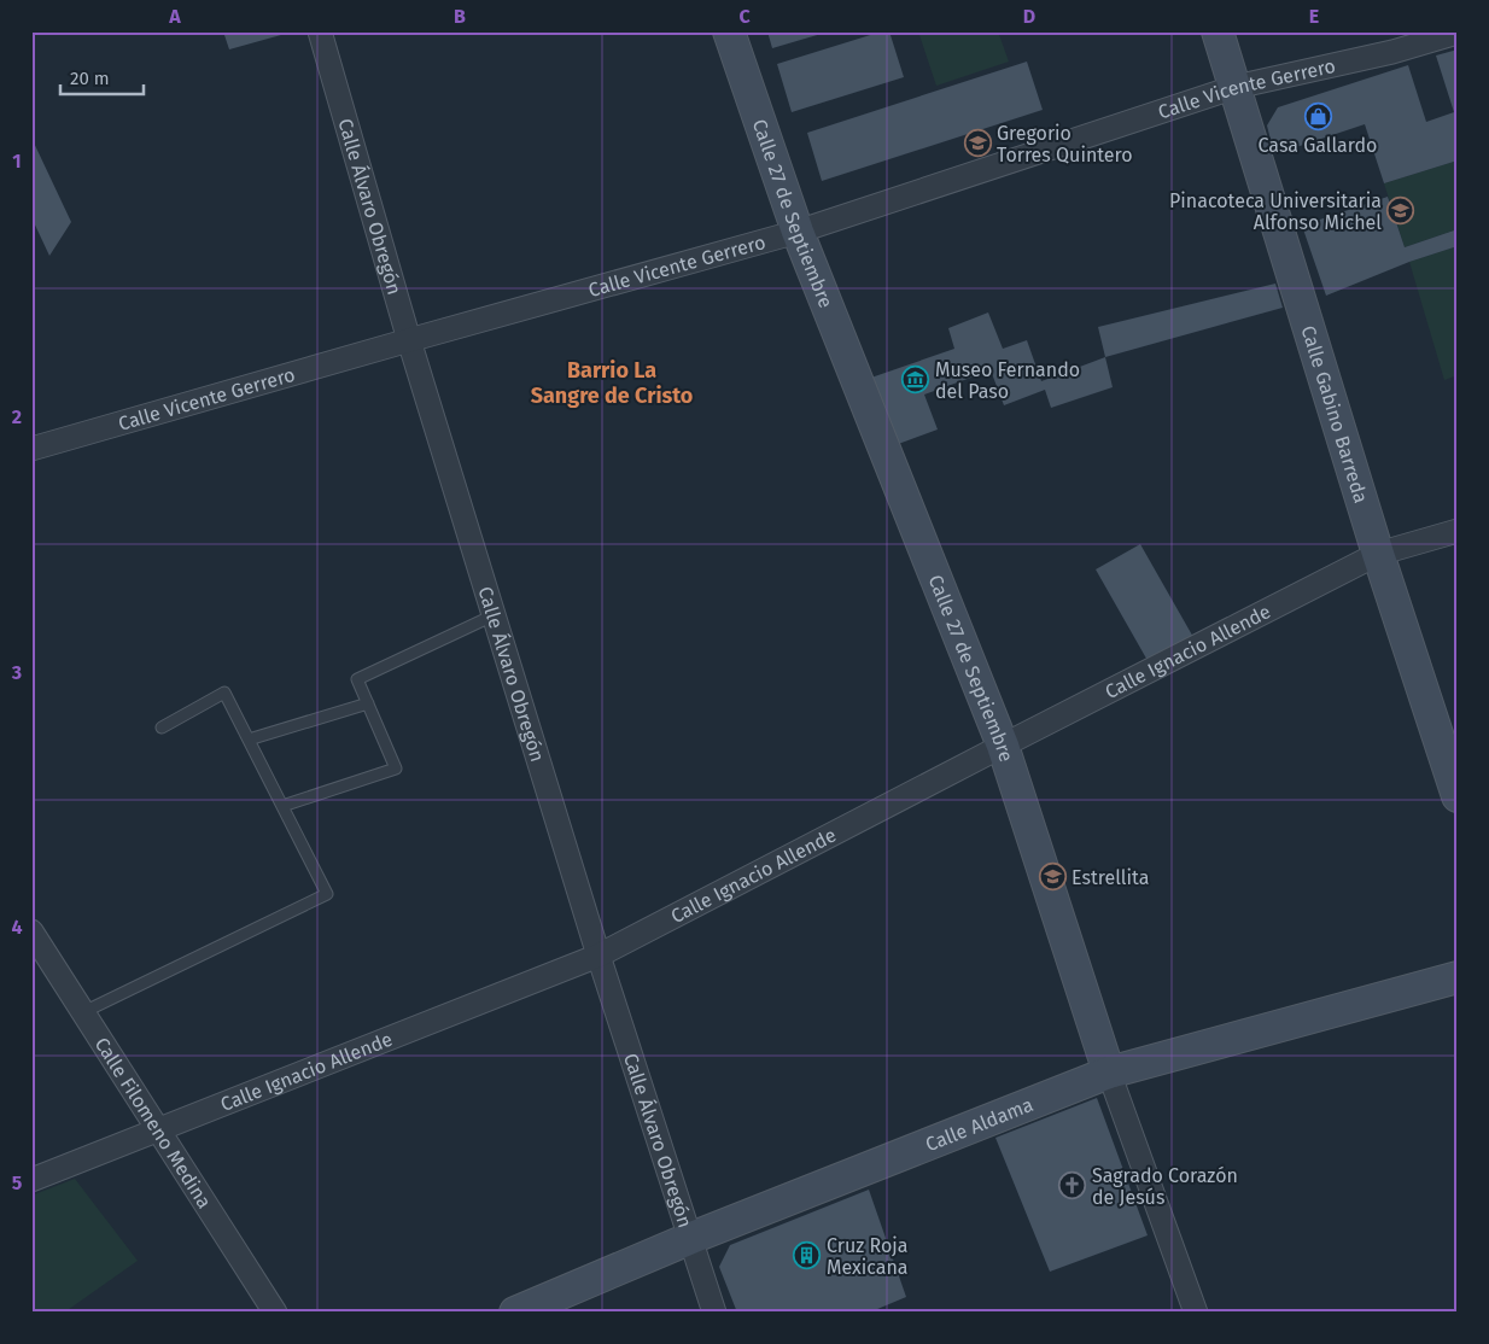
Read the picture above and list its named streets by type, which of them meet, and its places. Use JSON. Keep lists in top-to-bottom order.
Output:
{
  "streets": {
    "street": [
      "Calle Vicente Gerrero",
      "Calle Álvaro Obregón",
      "Calle 27 de Septiembre",
      "Calle Gabino Barreda",
      "Calle Ignacio Allende",
      "Calle Filomeno Medina",
      "Calle Aldama"
    ]
  },
  "crossings": [
    ["Calle Vicente Gerrero", "Calle Álvaro Obregón"],
    ["Calle Vicente Gerrero", "Calle 27 de Septiembre"],
    ["Calle Vicente Gerrero", "Calle Gabino Barreda"],
    ["Calle Álvaro Obregón", "Calle Ignacio Allende"],
    ["Calle Álvaro Obregón", "Calle Aldama"],
    ["Calle 27 de Septiembre", "Calle Ignacio Allende"],
    ["Calle 27 de Septiembre", "Calle Aldama"],
    ["Calle Gabino Barreda", "Calle Ignacio Allende"],
    ["Calle Ignacio Allende", "Calle Filomeno Medina"]
  ],
  "districts": ["Barrio La Sangre de Cristo"],
  "places": {
    "shop": ["Casa Gallardo"],
    "school or university": ["Gregorio Torres Quintero", "Pinacoteca Universitaria Alfonso Michel", "Estrellita"],
    "museum": ["Museo Fernando del Paso"],
    "church": ["Sagrado Corazón de Jesús"],
    "building": ["Cruz Roja Mexicana"]
  },
  "scale_bar": "20 m",
  "grid": {
    "columns": [
      "A",
      "B",
      "C",
      "D",
      "E"
    ],
    "rows": [
      "1",
      "2",
      "3",
      "4",
      "5"
    ]
  }
}
